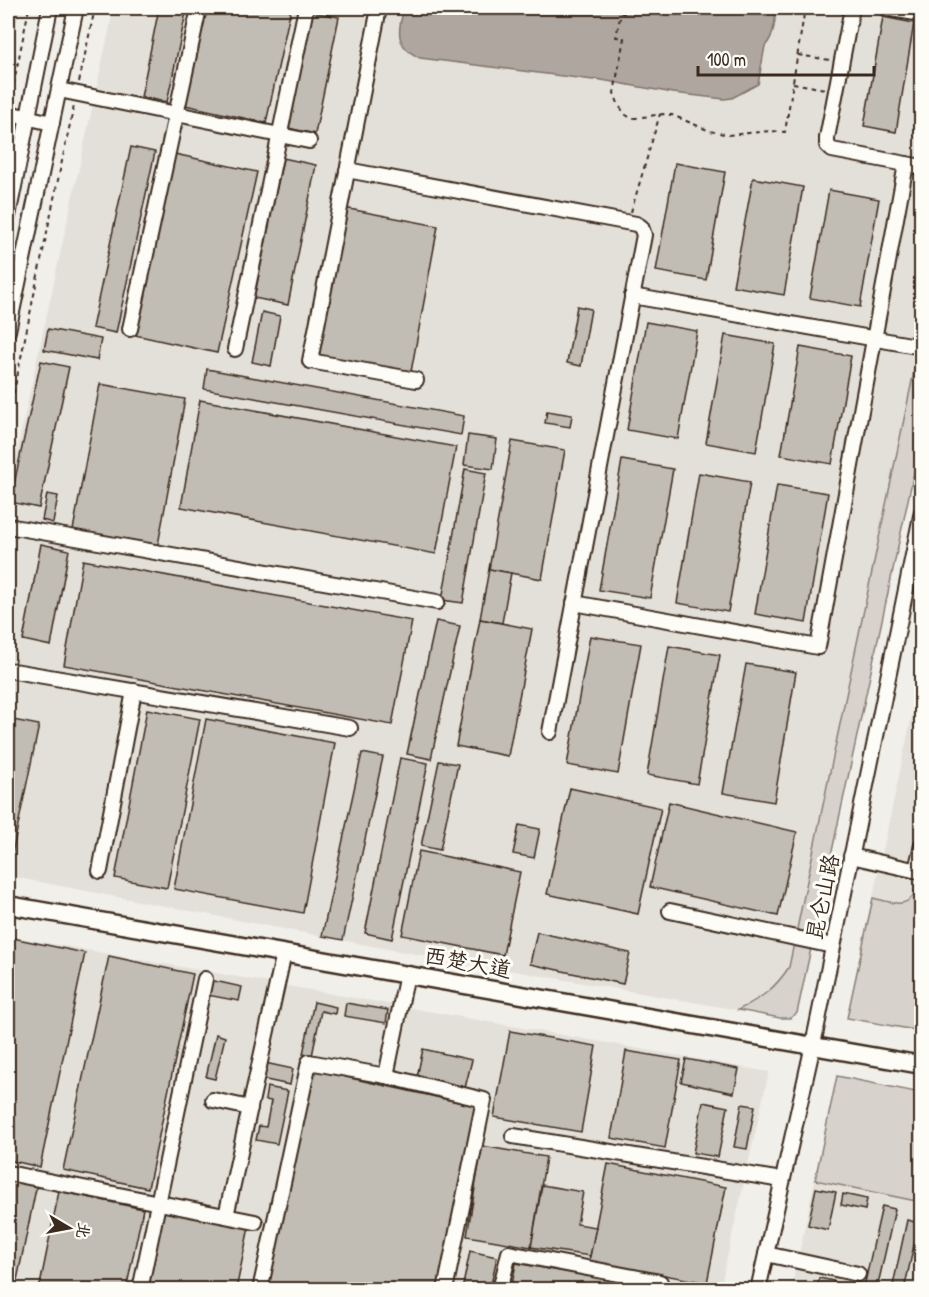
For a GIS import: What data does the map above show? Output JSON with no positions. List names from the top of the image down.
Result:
{
  "streets": {
    "main road": ["西楚大道"],
    "street": ["昆仑山路"]
  },
  "crossings": [
    ["昆仑山路", "西楚大道"]
  ],
  "scale_bar": "100 m",
  "north": "right"
}
